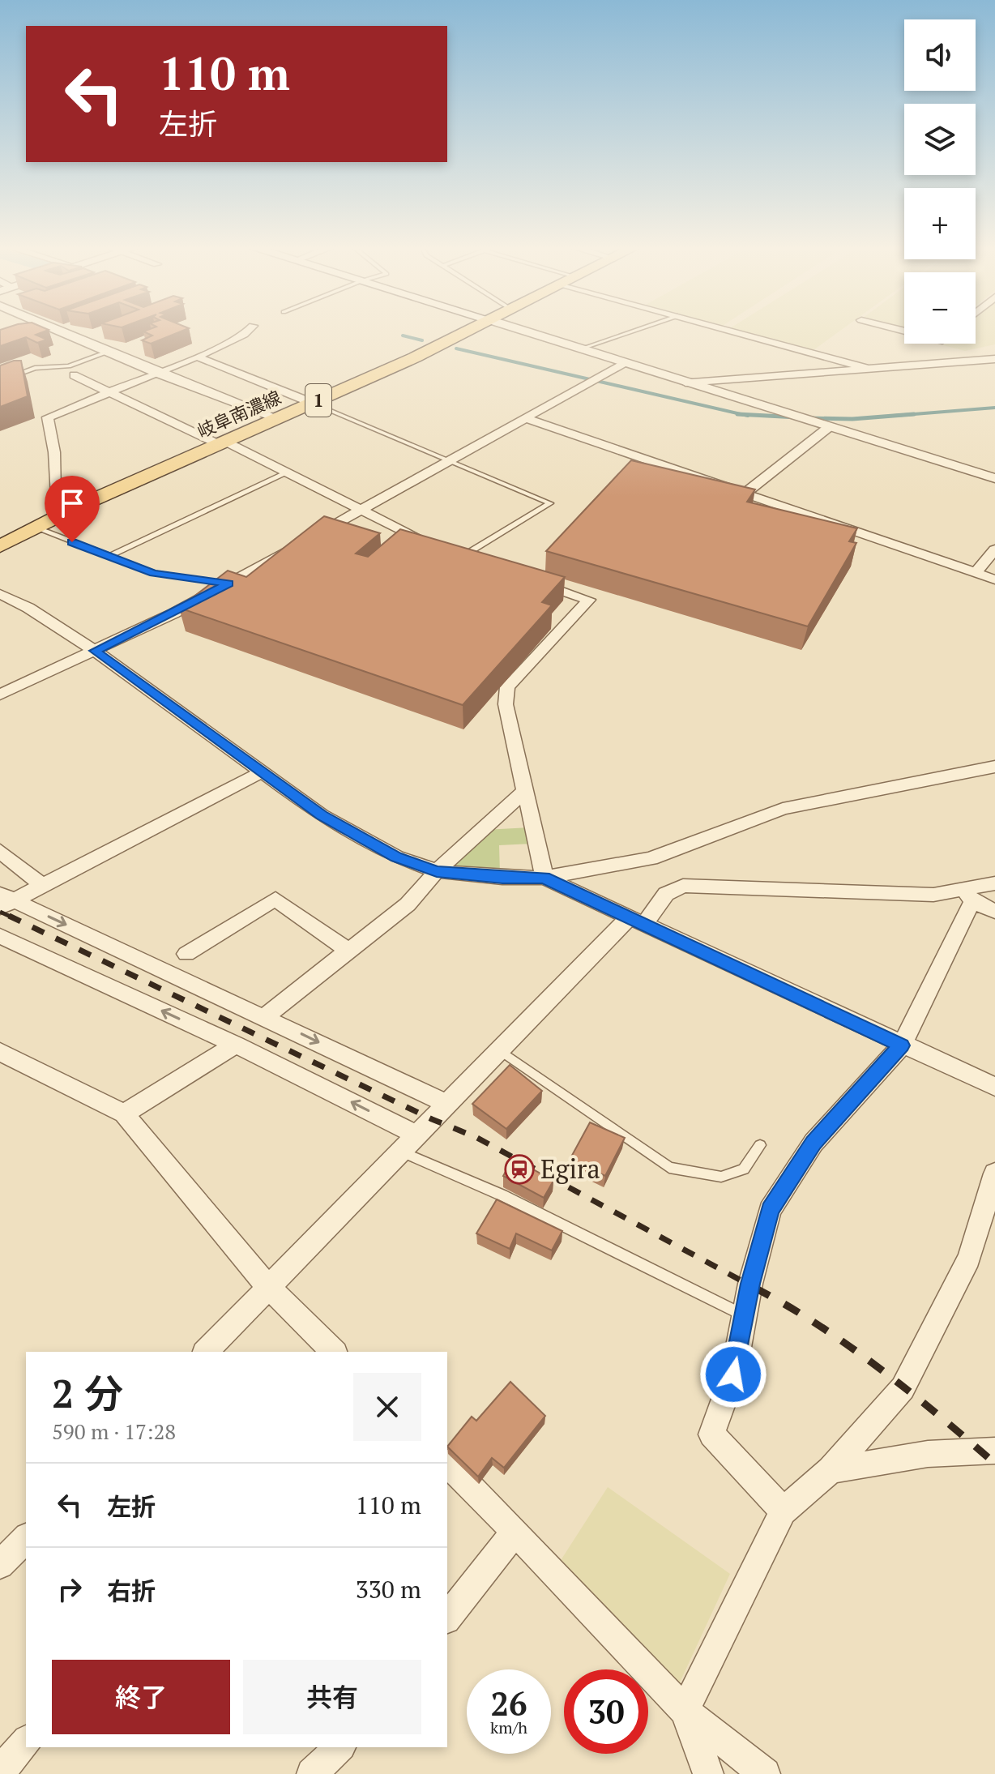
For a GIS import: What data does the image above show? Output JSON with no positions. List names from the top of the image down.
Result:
{
  "streets": {
    "main road": ["1", "岐阜南濃線"]
  },
  "places": {
    "station": ["Egira"]
  },
  "page": {
    "map_buttons": ["+", "−"],
    "turn": ["110 m", "左折"],
    "heading": ["2 分", "590 m · 17:28"],
    "list": [
      {
        "name": "左折",
        "value": "110 m"
      },
      {
        "name": "右折",
        "value": "330 m"
      }
    ],
    "buttons": ["終了", "共有"],
    "speed": "26 km/h",
    "limit": "30"
  }
}
